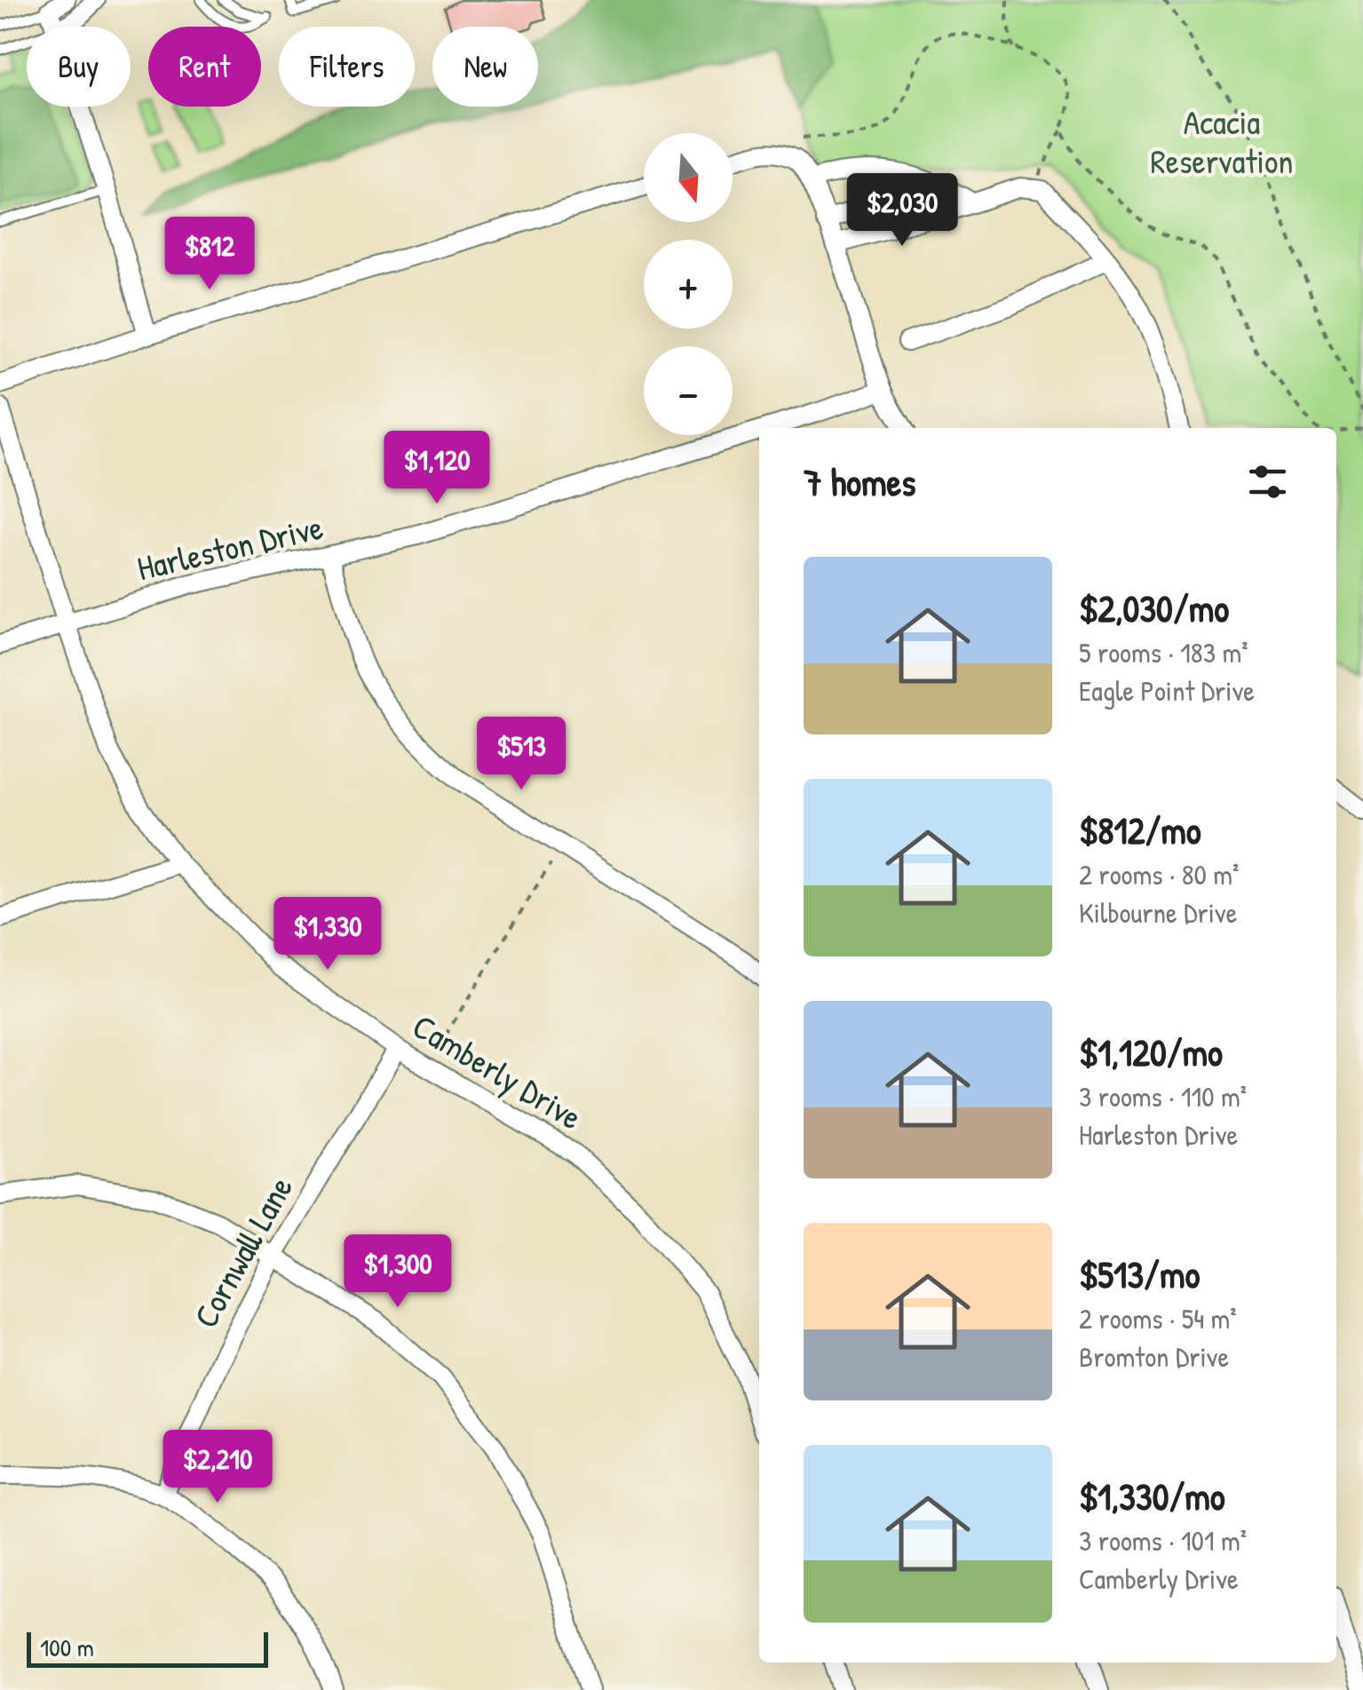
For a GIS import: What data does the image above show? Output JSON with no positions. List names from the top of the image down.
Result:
{
  "streets": {
    "street": ["Harleston Drive", "Camberly Drive", "Cornwall Lane"]
  },
  "crossings": [
    ["Harleston Drive", "Camberly Drive"],
    ["Camberly Drive", "Cornwall Lane"]
  ],
  "parks": ["Acacia Reservation"],
  "scale_bar": "100 m",
  "north": "bottom",
  "page": {
    "chip": [
      "Buy",
      "Rent",
      "Filters",
      "New"
    ],
    "map_buttons": ["+", "−"],
    "price": [
      "$2,030",
      "$812",
      "$1,120",
      "$513",
      "$1,330",
      "$1,300",
      "$2,210"
    ],
    "heading": "7 homes",
    "list": [
      {
        "name": "$2,030/mo",
        "note": "5 rooms · 183 m² · Eagle Point Drive"
      },
      {
        "name": "$812/mo",
        "note": "2 rooms · 80 m² · Kilbourne Drive"
      },
      {
        "name": "$1,120/mo",
        "note": "3 rooms · 110 m² · Harleston Drive"
      },
      {
        "name": "$513/mo",
        "note": "2 rooms · 54 m² · Bromton Drive"
      },
      {
        "name": "$1,330/mo",
        "note": "3 rooms · 101 m² · Camberly Drive"
      }
    ],
    "scale": "100 m"
  }
}
